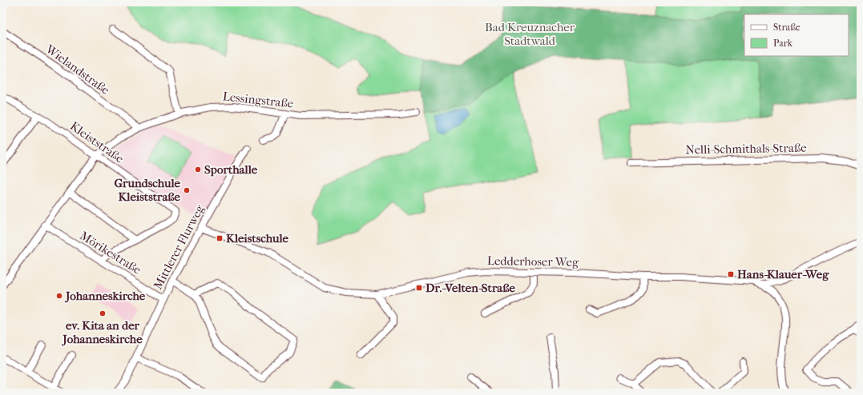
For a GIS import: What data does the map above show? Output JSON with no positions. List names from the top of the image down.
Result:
{
  "streets": {
    "street": [
      "Wielandstraße",
      "Lessingstraße",
      "Kleiststraße",
      "Nelli-Schmithals-Straße",
      "Mittlerer Flurweg",
      "Mörikestraße",
      "Ledderhoser Weg"
    ]
  },
  "crossings": [
    ["Wielandstraße", "Lessingstraße"],
    ["Lessingstraße", "Kleiststraße"],
    ["Lessingstraße", "Mörikestraße"],
    ["Mittlerer Flurweg", "Mörikestraße"],
    ["Mittlerer Flurweg", "Ledderhoser Weg"]
  ],
  "parks": ["Bad Kreuznacher Stadtwald"],
  "places": {
    "other": [
      "Sporthalle",
      "Grundschule Kleiststraße",
      "Johanneskirche",
      "ev. Kita an der Johanneskirche"
    ],
    "transit": ["Kleistschule", "Hans-Klauer-Weg", "Dr.-Velten-Straße"]
  },
  "legend": ["Straße", "Park"]
}
